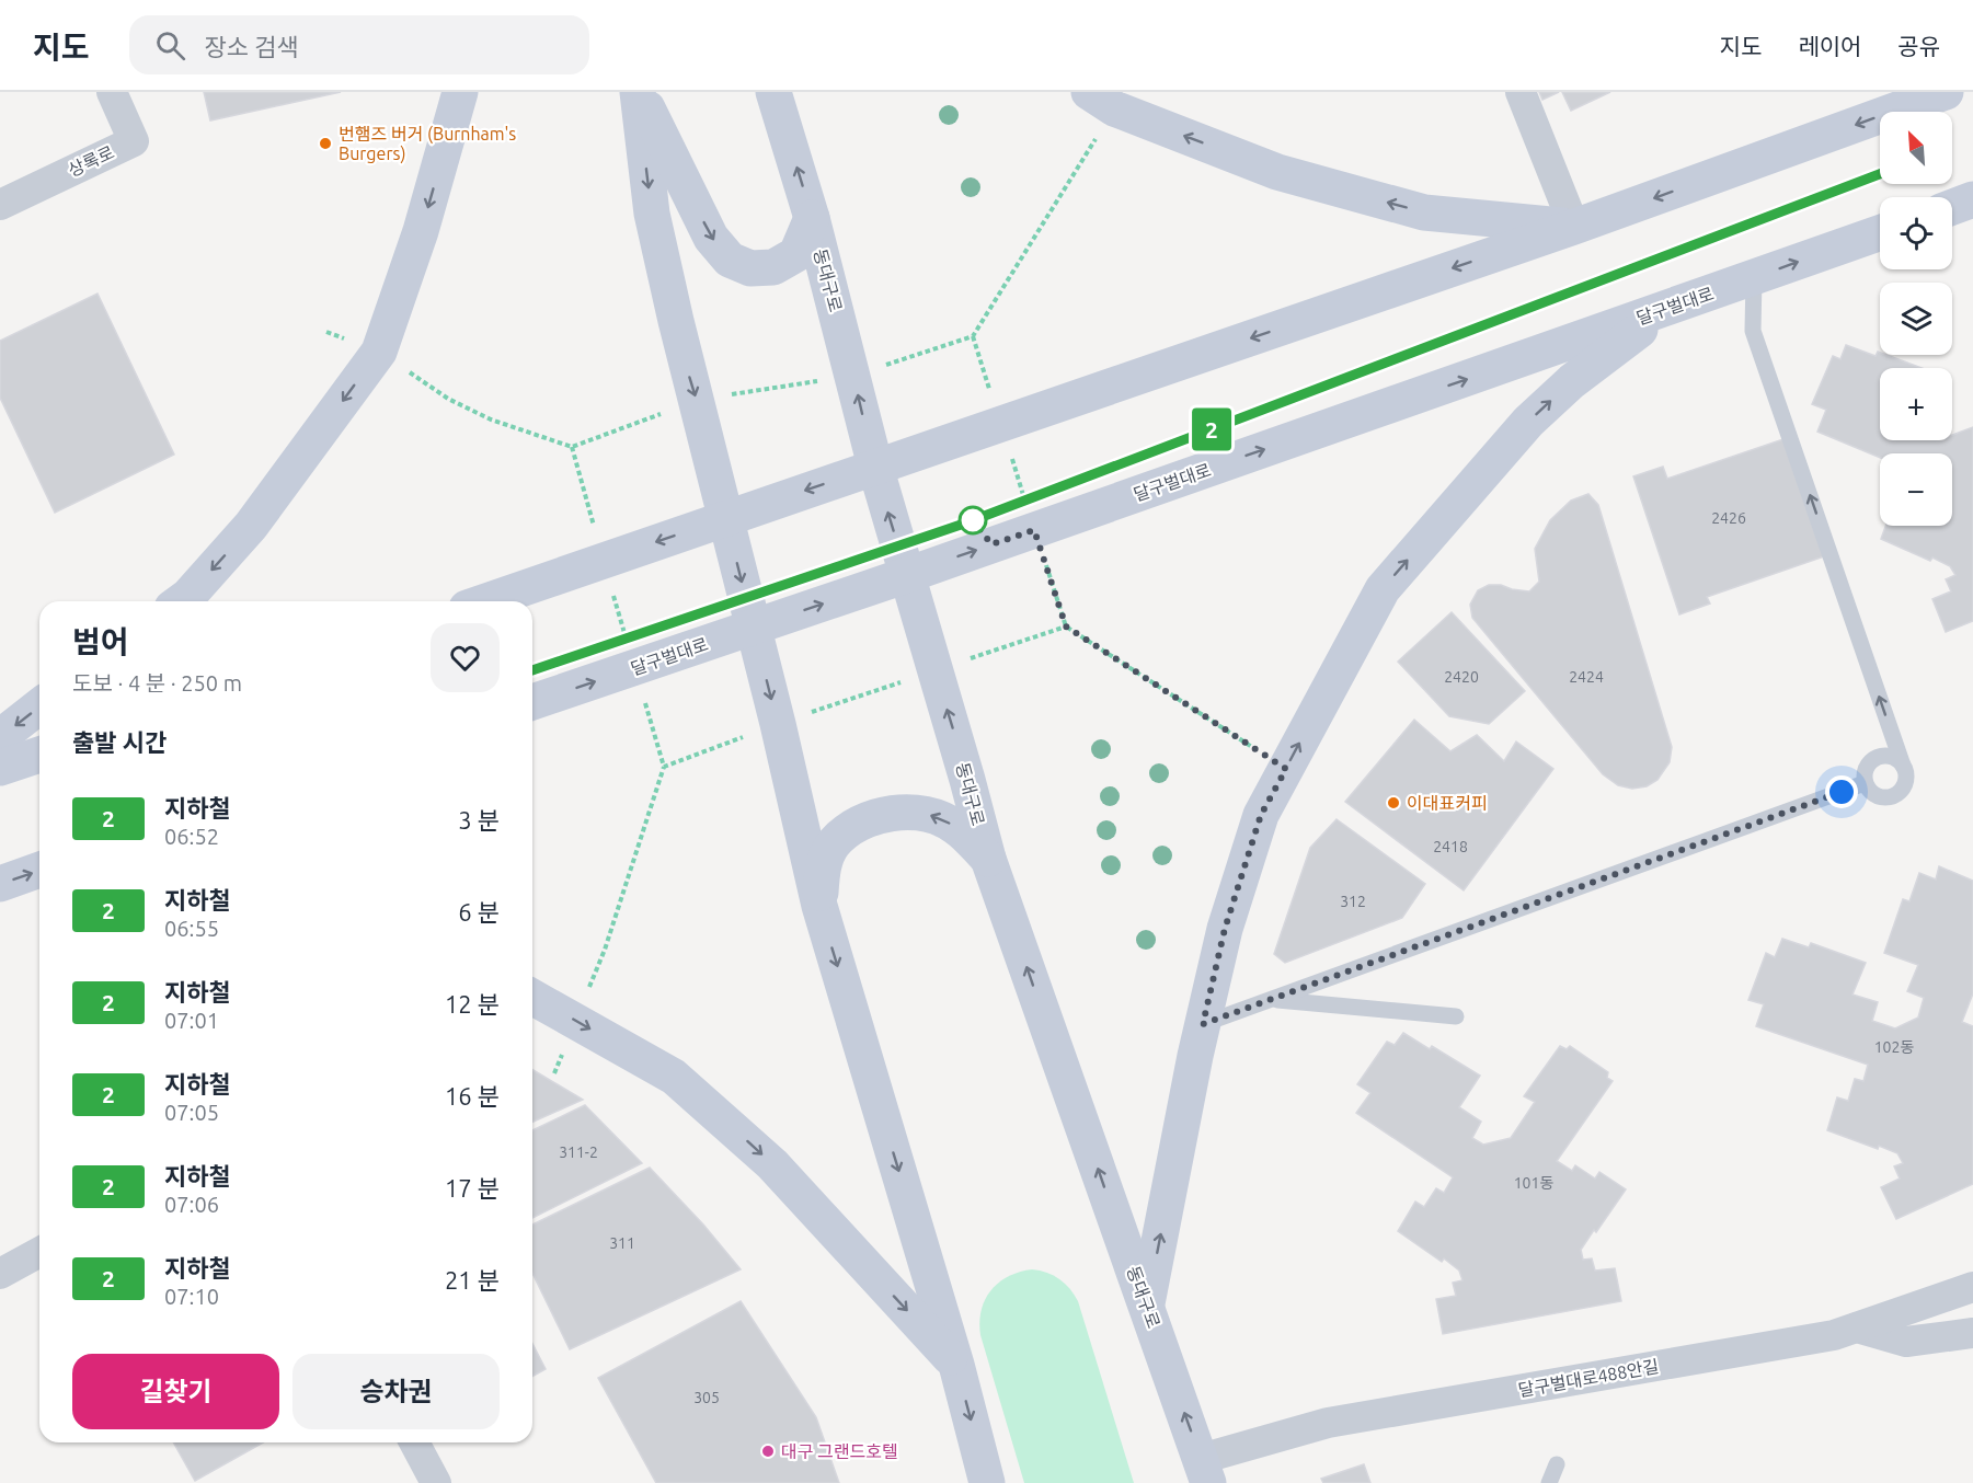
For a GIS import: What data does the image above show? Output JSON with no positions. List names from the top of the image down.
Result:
{
  "streets": {
    "main road": ["동대구로", "달구벌대로"],
    "street": ["상록로", "달구벌대로488안길"]
  },
  "crossings": [
    ["동대구로", "달구벌대로"],
    ["동대구로", "달구벌대로488안길"]
  ],
  "places": ["번햄즈 버거 (Burnham's Burgers)", "이대표커피", "대구 그랜드호텔"],
  "lines": ["metro line 2"],
  "house_numbers": [
    "2426",
    "2420",
    "2424",
    "2418",
    "312",
    "102동",
    "311-2",
    "101동",
    "311",
    "305"
  ],
  "north": "top left",
  "page": {
    "header": "지도",
    "search": "장소 검색",
    "nav": ["지도", "레이어", "공유"],
    "on_map": "2",
    "map_buttons": ["+", "−"],
    "heading": [
      ["범어", "도보 · 4 분 · 250 m"],
      "출발 시간"
    ],
    "list": [
      {
        "mark": "2",
        "name": "지하철",
        "note": "06:52",
        "value": "3 분"
      },
      {
        "mark": "2",
        "name": "지하철",
        "note": "06:55",
        "value": "6 분"
      },
      {
        "mark": "2",
        "name": "지하철",
        "note": "07:01",
        "value": "12 분"
      },
      {
        "mark": "2",
        "name": "지하철",
        "note": "07:05",
        "value": "16 분"
      },
      {
        "mark": "2",
        "name": "지하철",
        "note": "07:06",
        "value": "17 분"
      },
      {
        "mark": "2",
        "name": "지하철",
        "note": "07:10",
        "value": "21 분"
      }
    ],
    "buttons": ["길찾기", "승차권"]
  }
}
